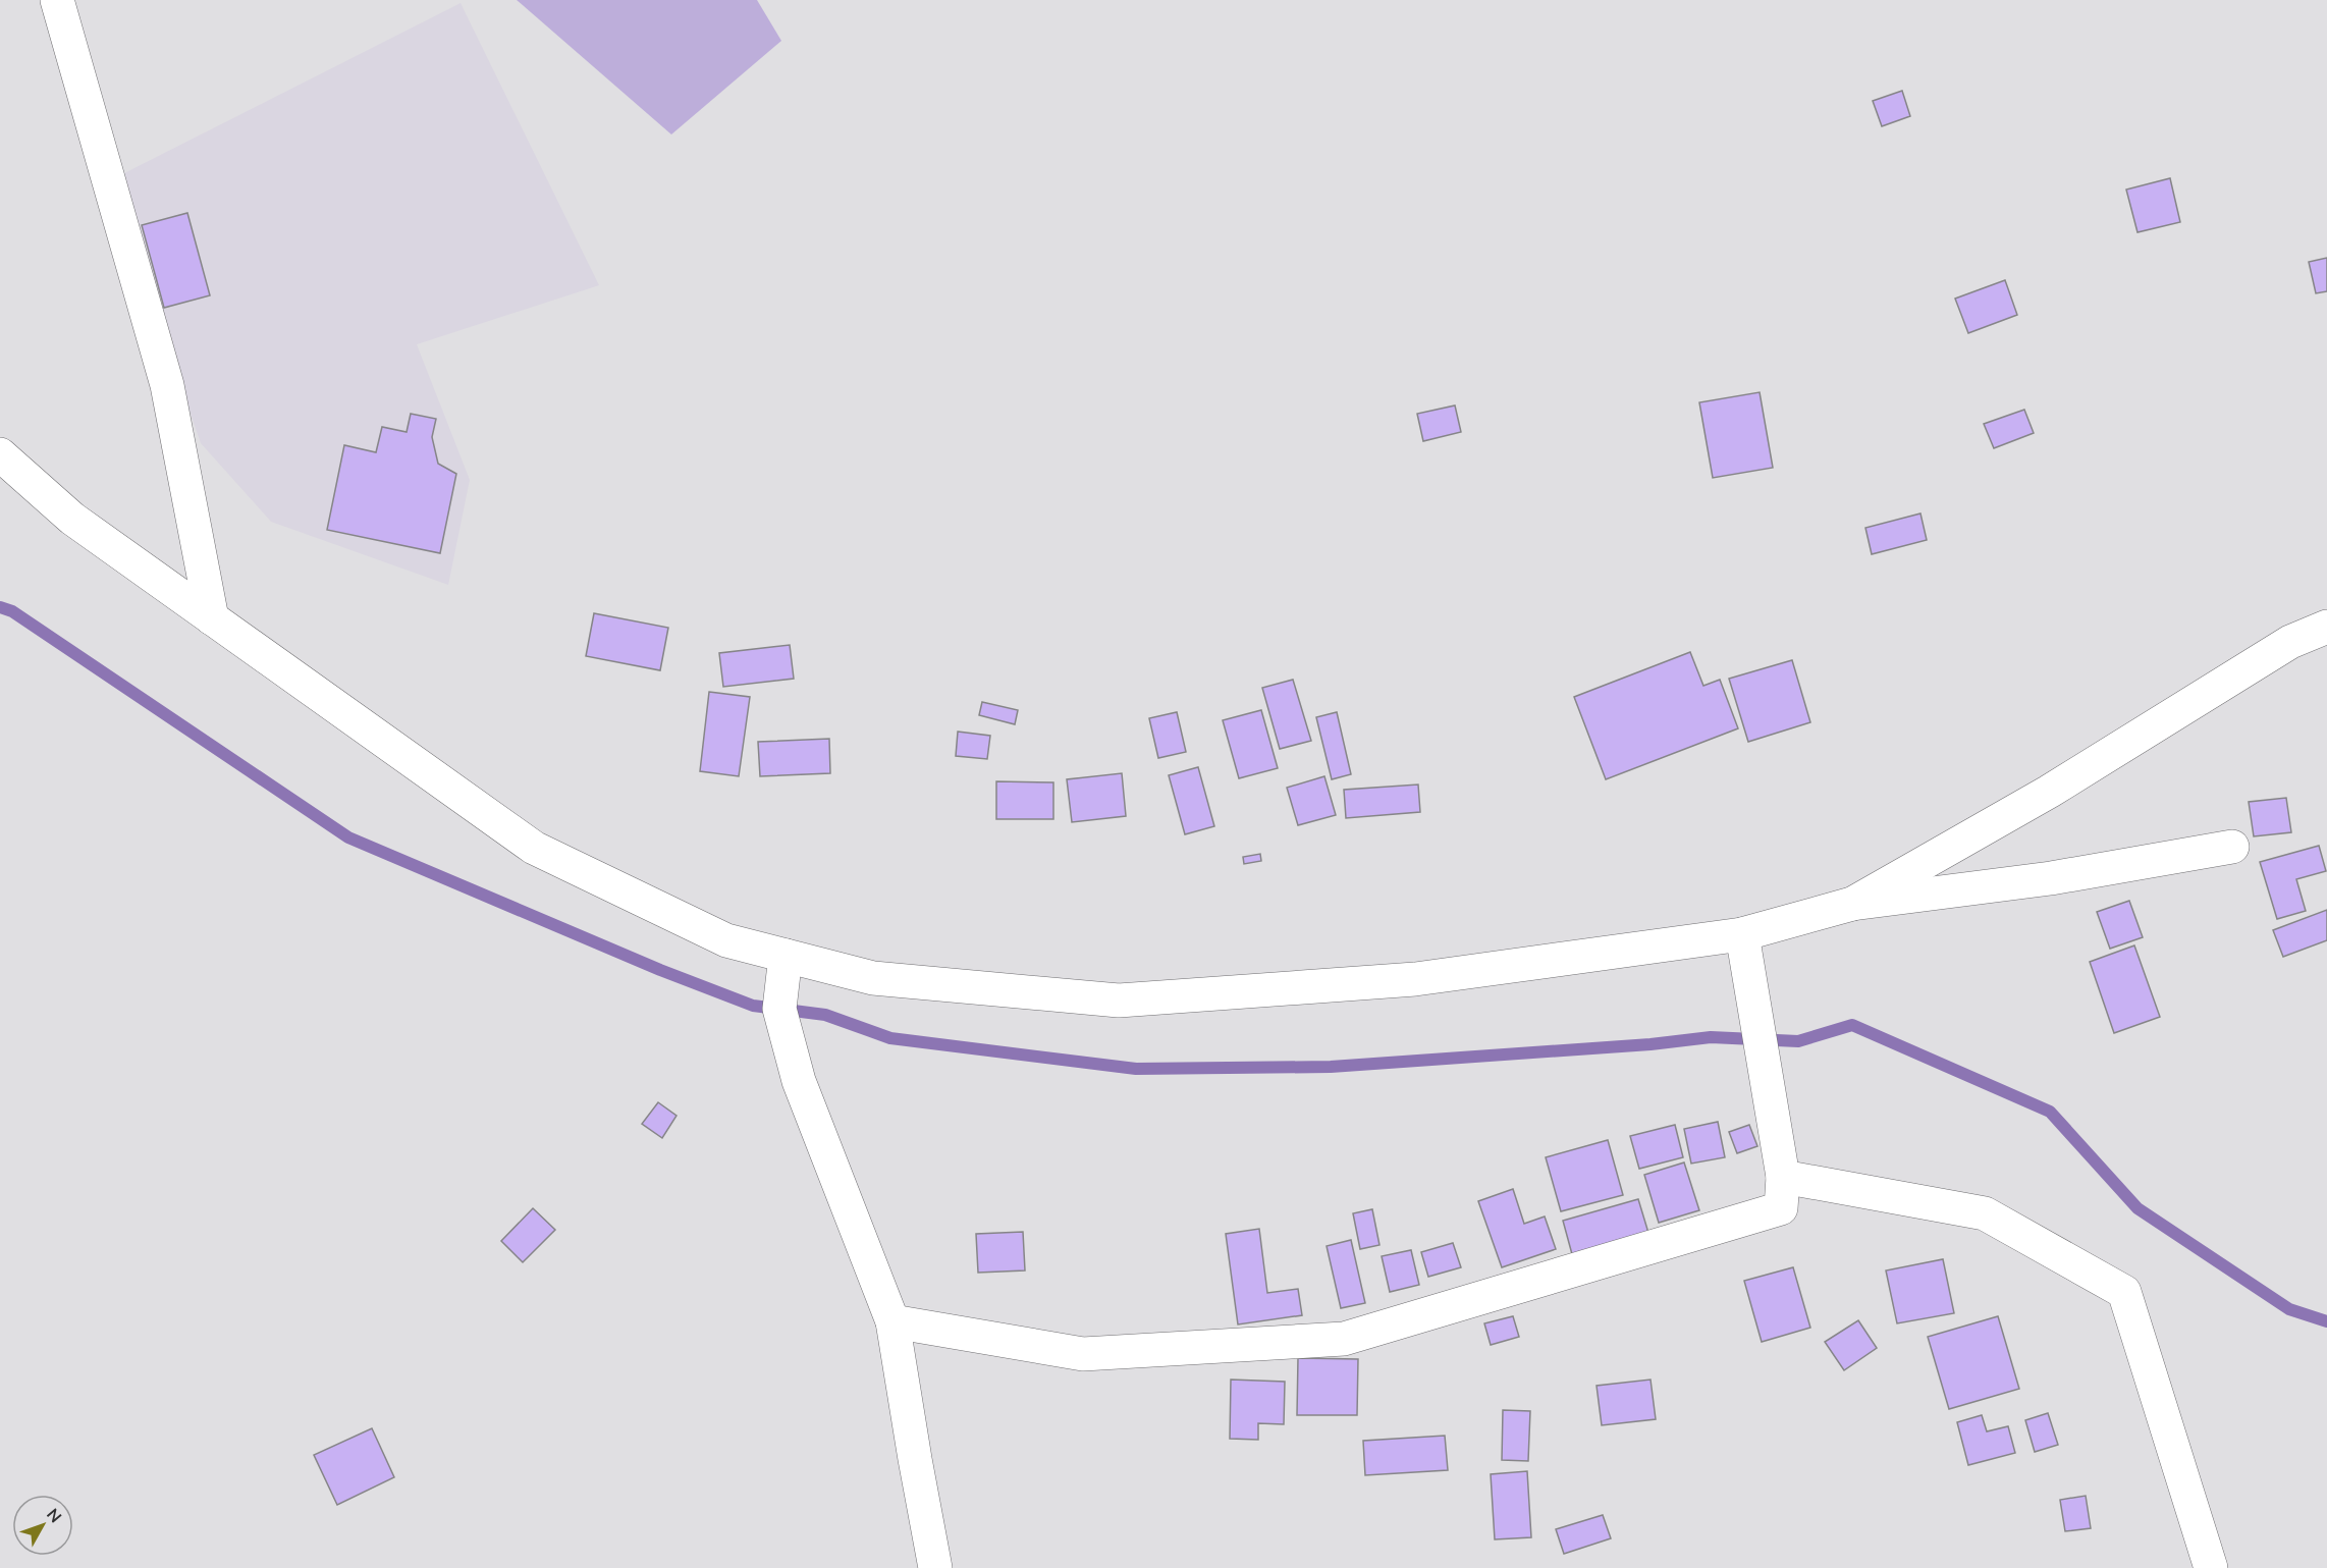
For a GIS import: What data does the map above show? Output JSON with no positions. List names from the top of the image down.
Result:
{
  "north": "top right"
}
